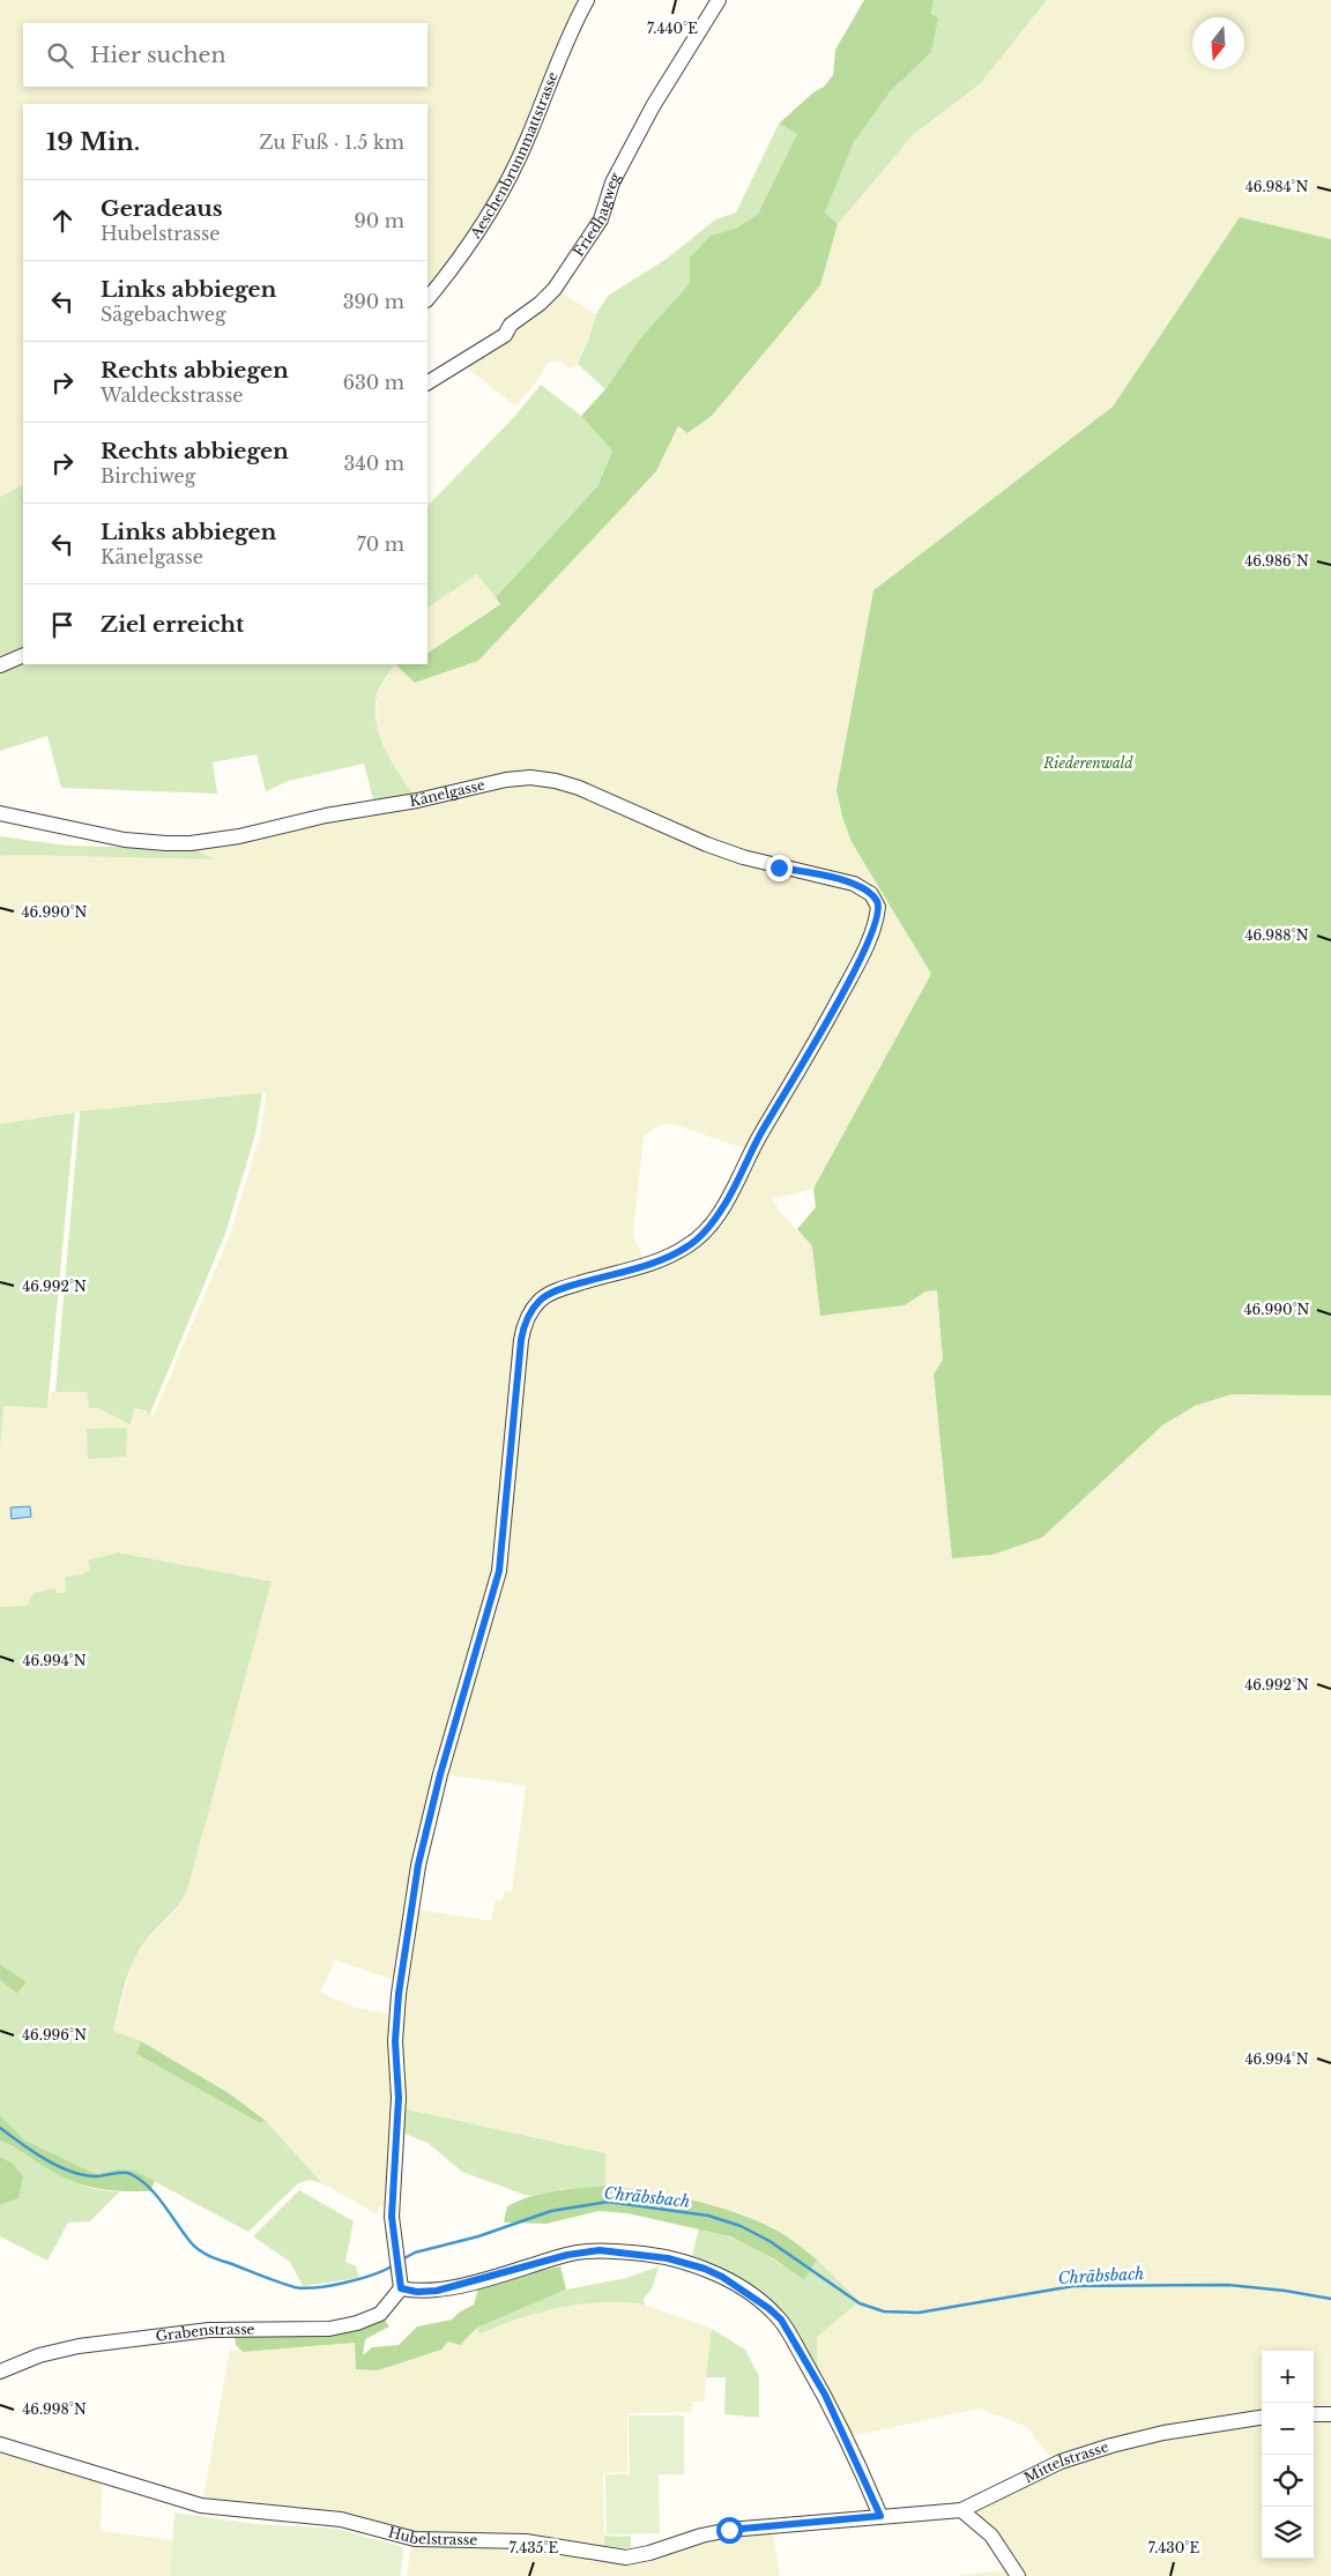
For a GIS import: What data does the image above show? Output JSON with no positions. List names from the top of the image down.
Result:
{
  "streets": {
    "street": [
      "Aeschenbrunnmattstrasse",
      "Friedhagweg",
      "Känelgasse",
      "Grabenstrasse",
      "Mittelstrasse",
      "Hubelstrasse"
    ]
  },
  "crossings": [
    ["Känelgasse", "Grabenstrasse"],
    ["Mittelstrasse", "Hubelstrasse"]
  ],
  "water": ["Chräbsbach"],
  "parks": ["Riederenwald"],
  "north": "bottom",
  "page": {
    "search": "Hier suchen",
    "heading": ["19 Min.", "Zu Fuß · 1.5 km"],
    "list": [
      ["Geradeaus", "Hubelstrasse", "90 m"],
      ["Links abbiegen", "Sägebachweg", "390 m"],
      ["Rechts abbiegen", "Waldeckstrasse", "630 m"],
      ["Rechts abbiegen", "Birchiweg", "340 m"],
      ["Links abbiegen", "Känelgasse", "70 m"],
      "Ziel erreicht"
    ],
    "map_buttons": ["+", "−"]
  },
  "coordinates": [
    "7.440°E",
    "46.984°N",
    "46.986°N",
    "46.990°N",
    "46.988°N",
    "46.992°N",
    "46.994°N",
    "46.996°N",
    "46.998°N",
    "7.435°E",
    "7.430°E"
  ]
}
